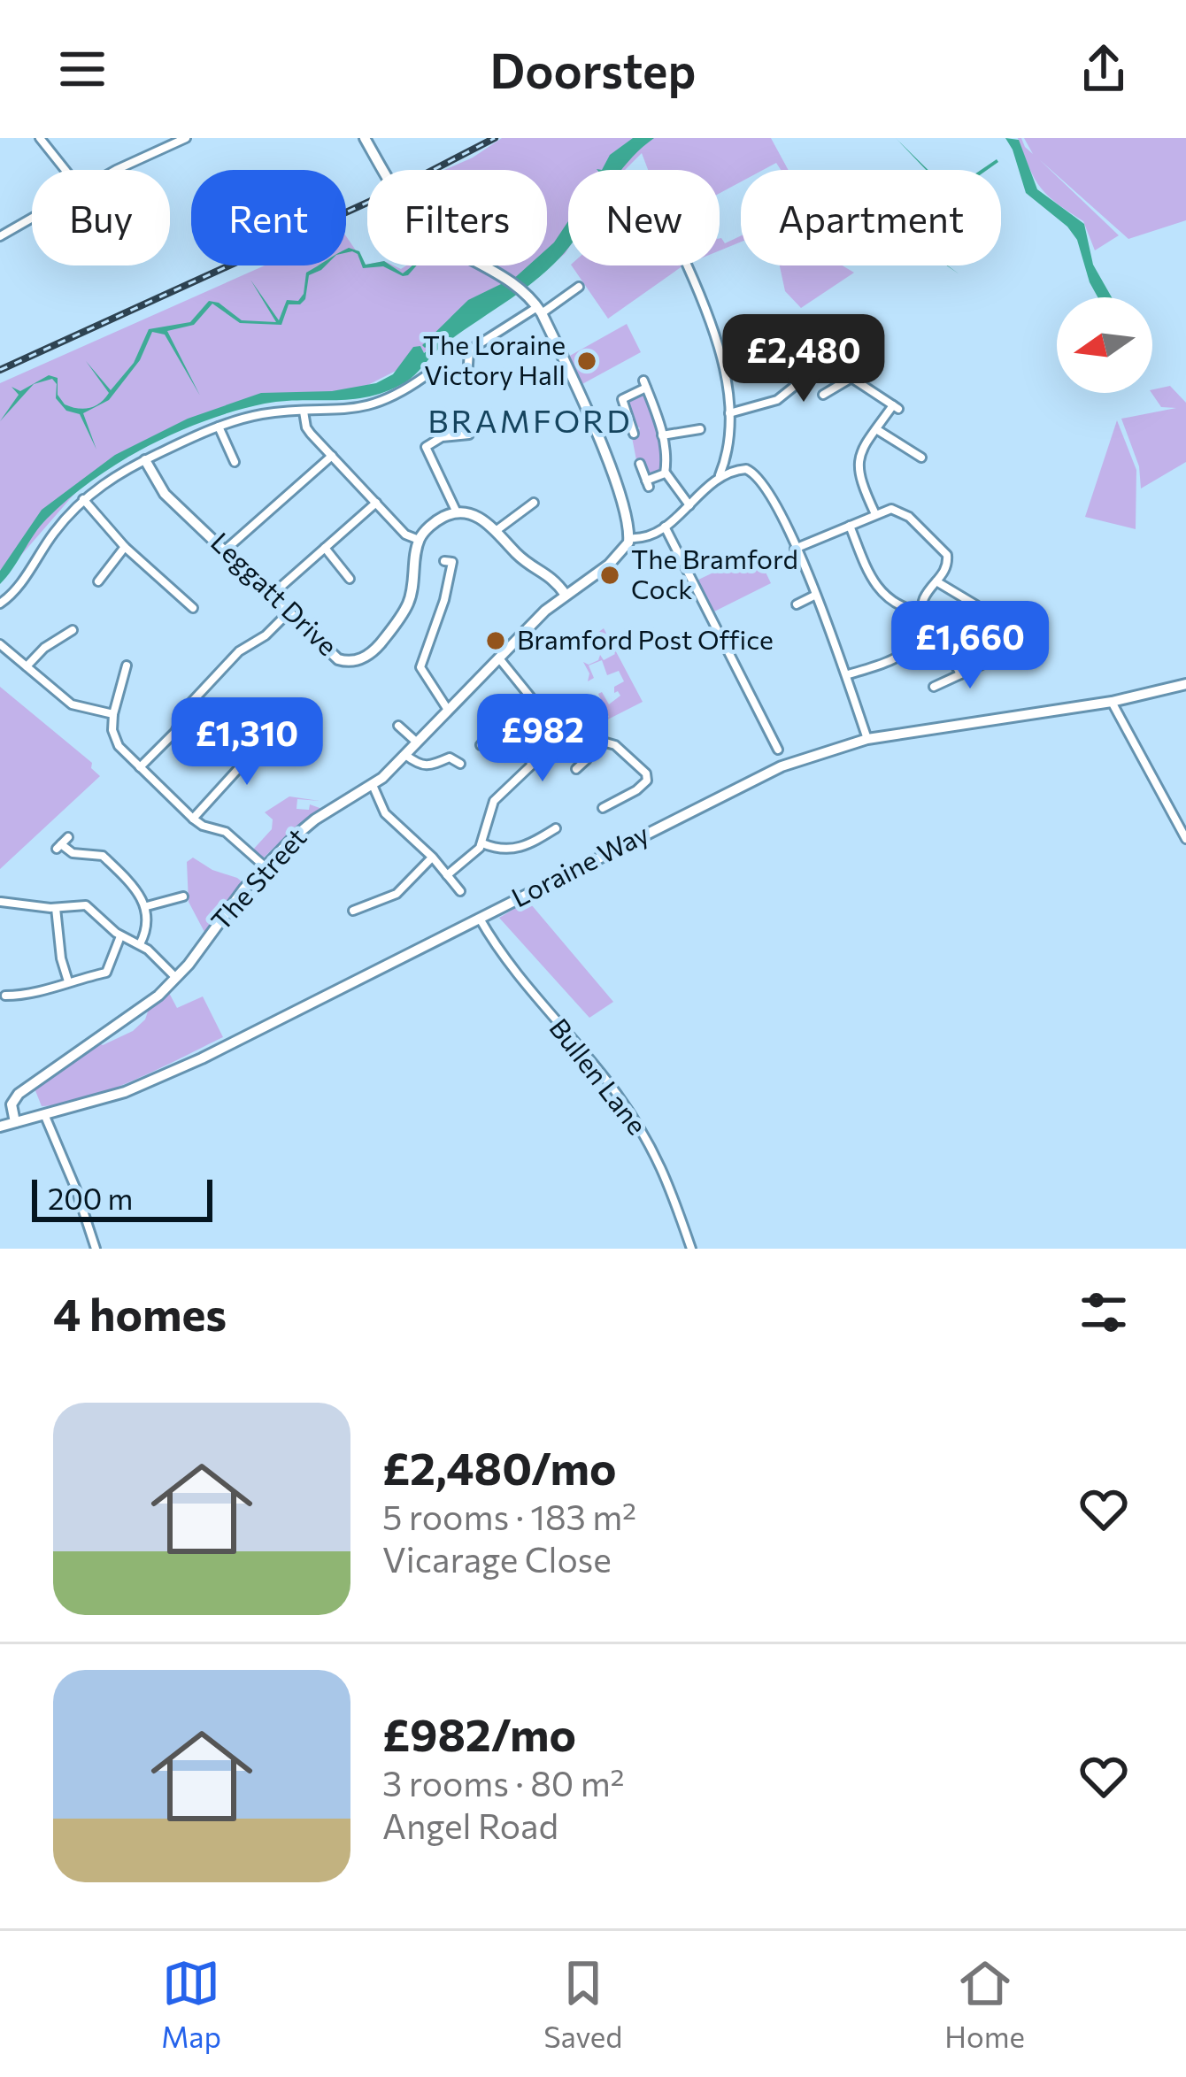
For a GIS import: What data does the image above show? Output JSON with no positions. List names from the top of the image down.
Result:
{
  "streets": {
    "main road": ["Leggatt Drive", "Loraine Way", "The Street"],
    "street": ["Bullen Lane"]
  },
  "crossings": [
    ["Loraine Way", "The Street"],
    ["Loraine Way", "Bullen Lane"]
  ],
  "districts": ["BRAMFORD"],
  "places": ["The Loraine Victory Hall", "The Bramford Cock", "Bramford Post Office"],
  "scale_bar": "200 m",
  "north": "left",
  "page": {
    "header": "Doorstep",
    "chip": [
      "Buy",
      "Rent",
      "Filters",
      "New",
      "Apartment"
    ],
    "price": [
      "£2,480",
      "£1,660",
      "£982",
      "£1,310"
    ],
    "scale": "200 m",
    "heading": "4 homes",
    "list": [
      {
        "name": "£2,480/mo",
        "note": "5 rooms · 183 m² · Vicarage Close"
      },
      {
        "name": "£982/mo",
        "note": "3 rooms · 80 m² · Angel Road"
      }
    ],
    "tabs": ["Map", "Saved", "Home"]
  }
}
